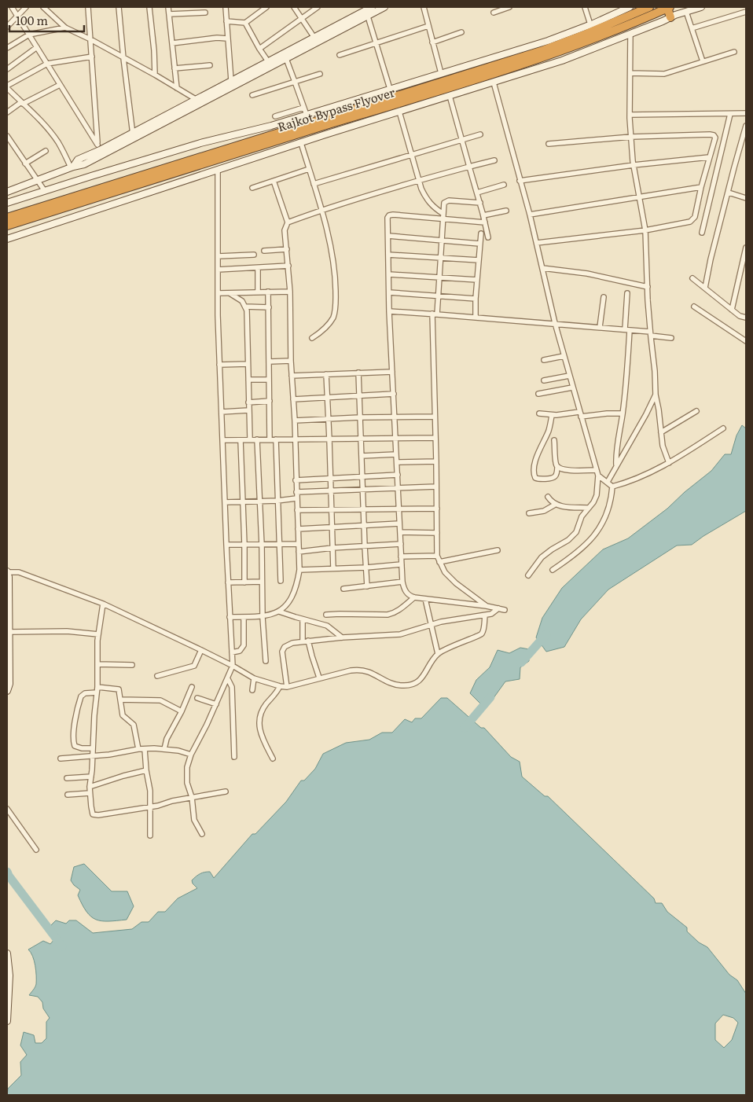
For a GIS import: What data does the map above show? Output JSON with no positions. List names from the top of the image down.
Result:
{
  "streets": {
    "highway": ["Rajkot Bypass Flyover"]
  },
  "scale_bar": "100 m"
}
